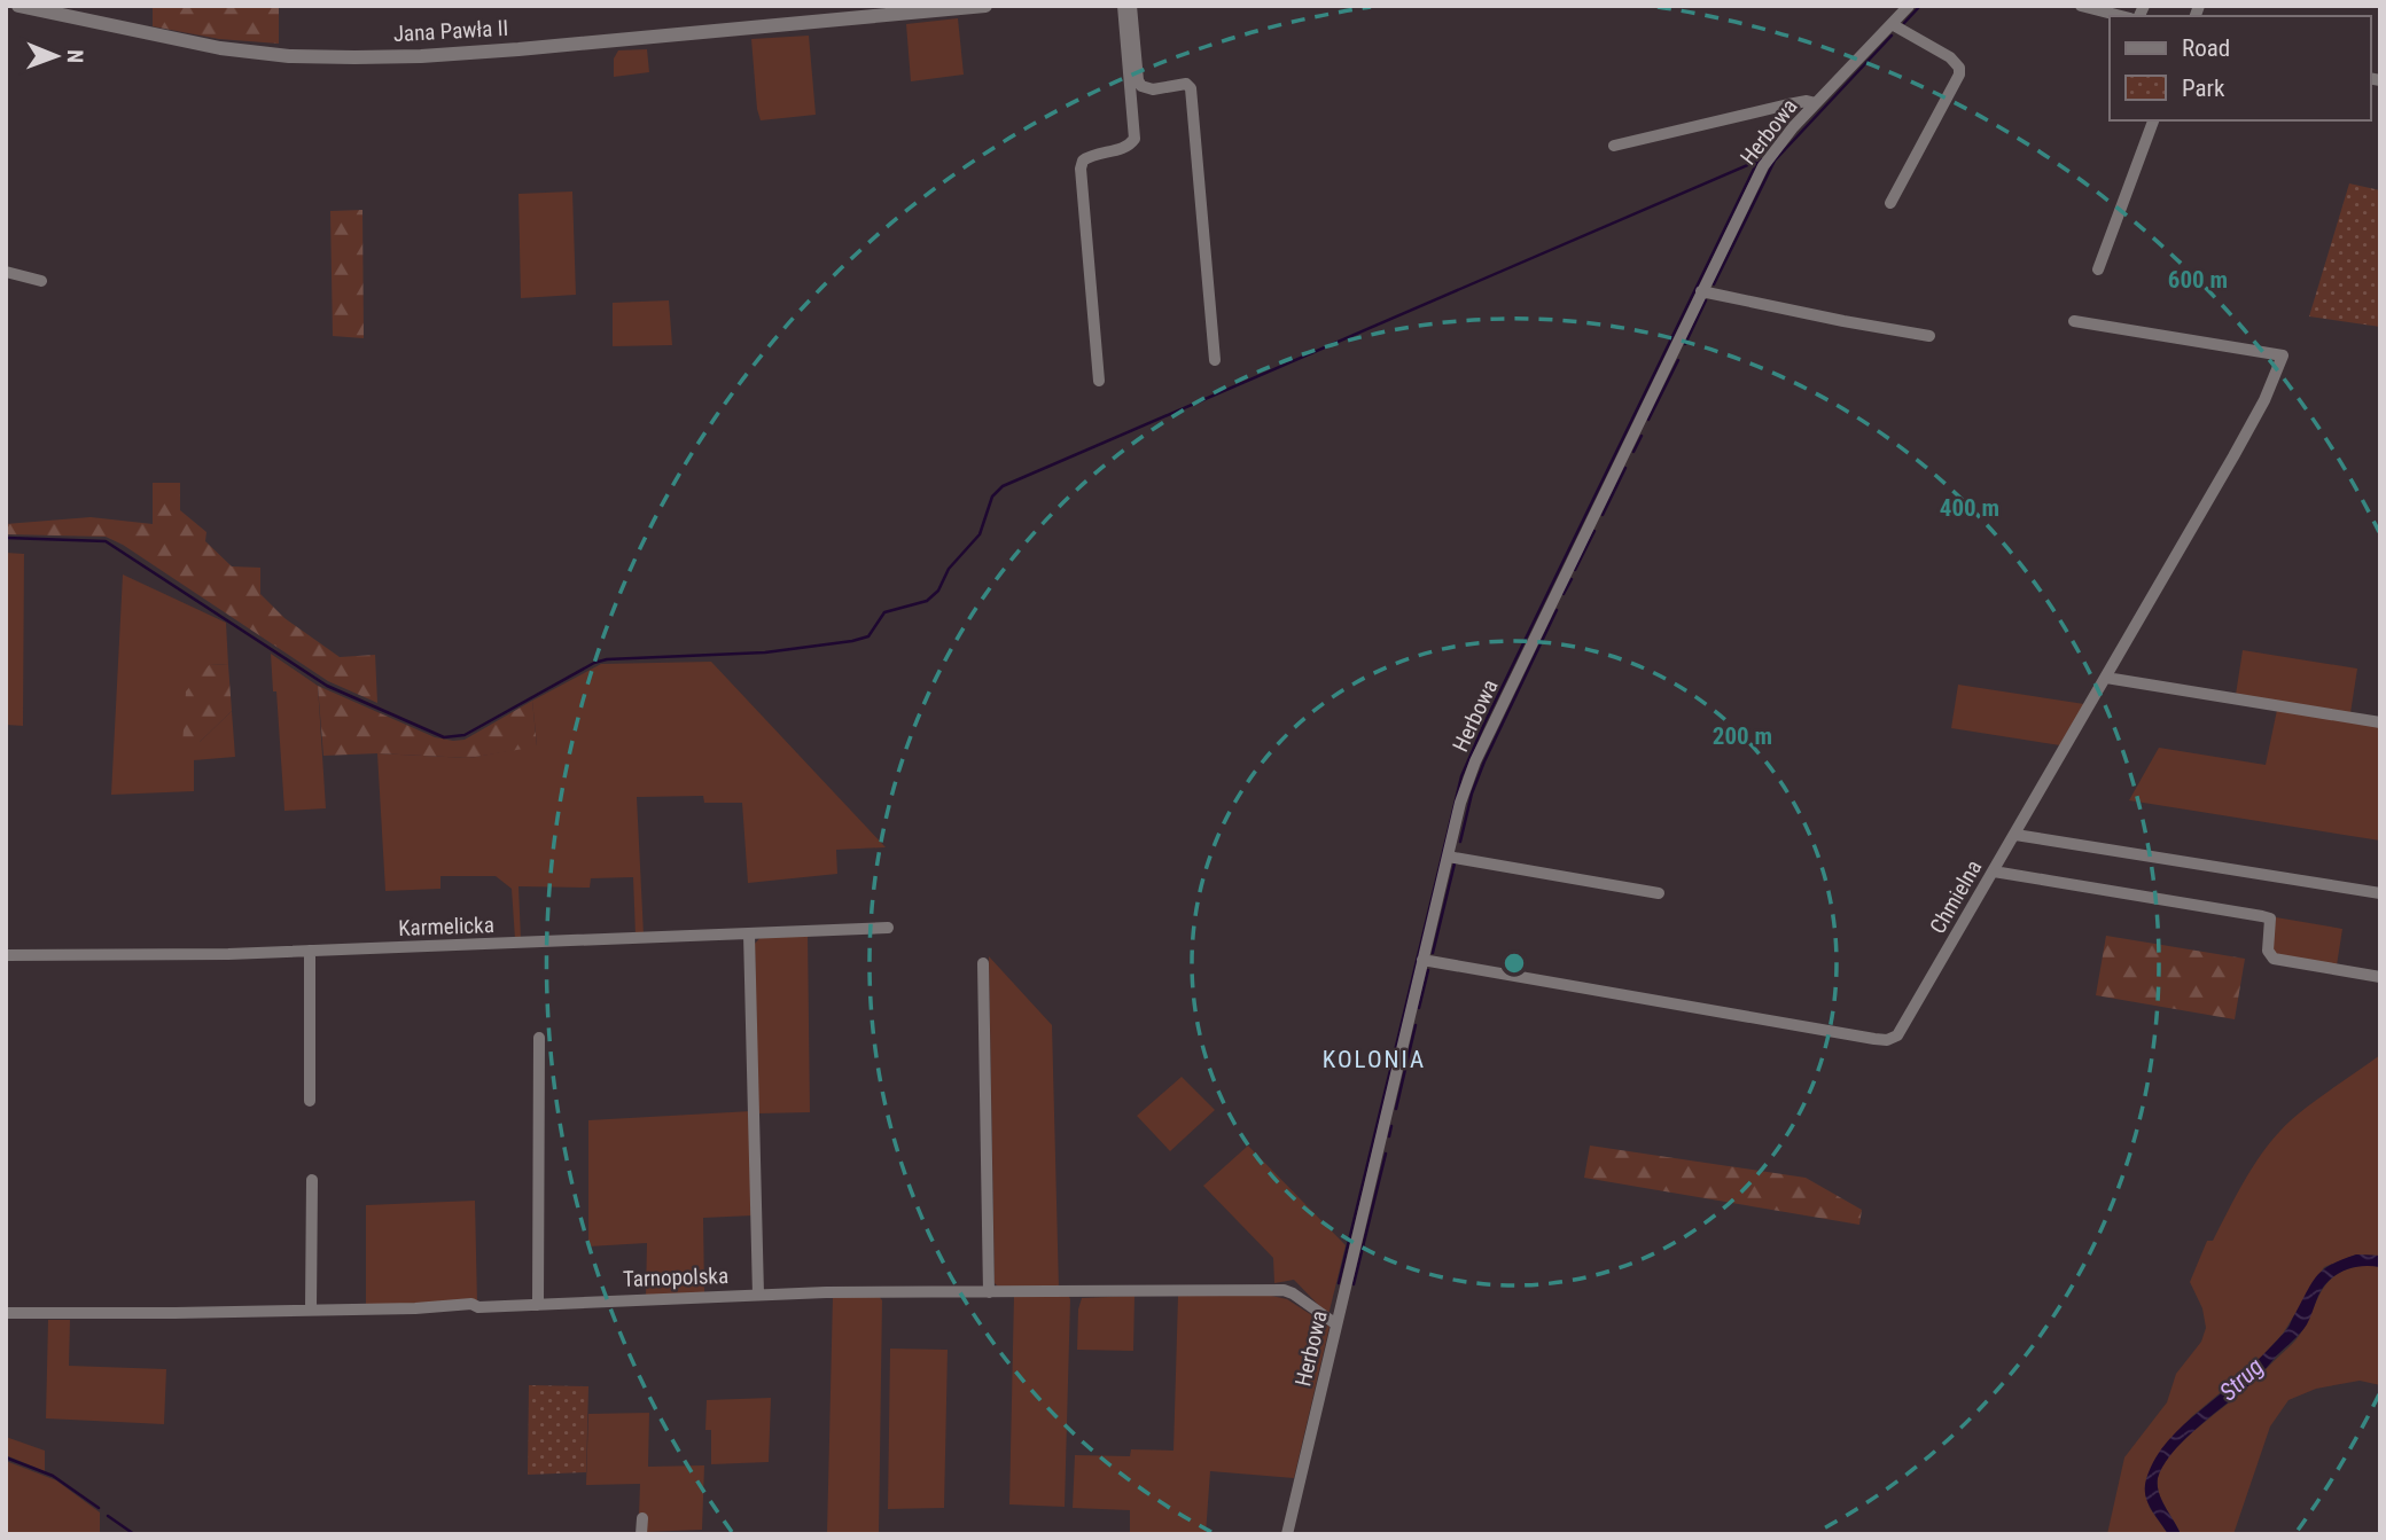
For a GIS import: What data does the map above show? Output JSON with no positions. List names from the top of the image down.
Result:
{
  "streets": {
    "street": [
      "Jana Pawła II",
      "Herbowa",
      "Chmielna",
      "Karmelicka",
      "Tarnopolska"
    ]
  },
  "crossings": [
    ["Herbowa", "Chmielna"],
    ["Herbowa", "Tarnopolska"]
  ],
  "districts": ["KOLONIA"],
  "water": ["Strug"],
  "legend": ["Road", "Park"],
  "north": "right",
  "rings": ["600 m", "400 m", "200 m"]
}
